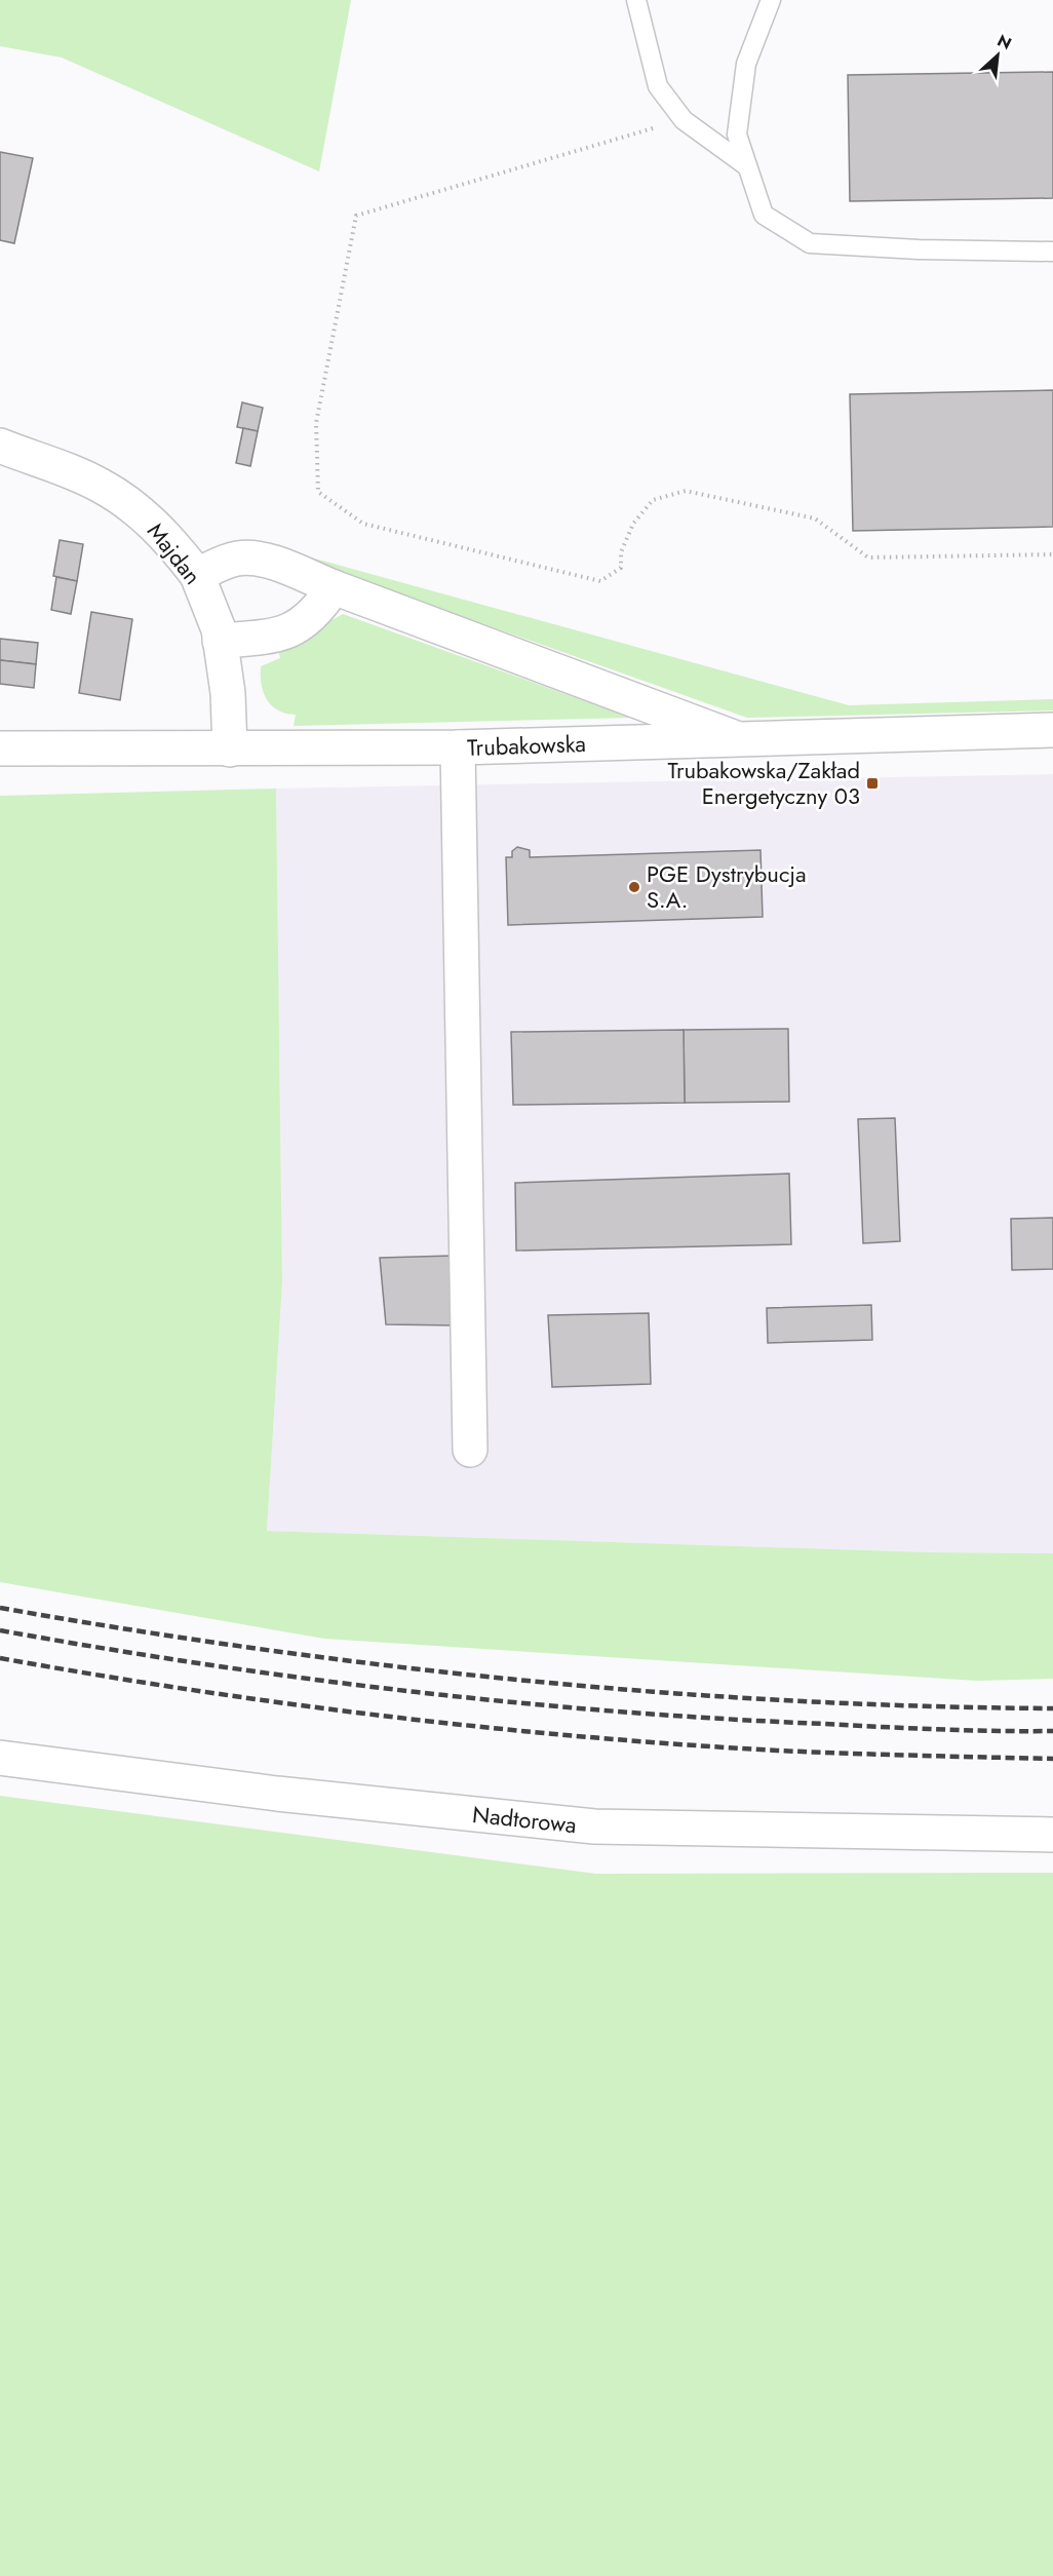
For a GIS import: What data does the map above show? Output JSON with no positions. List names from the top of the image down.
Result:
{
  "streets": {
    "street": ["Majdan", "Trubakowska", "Nadtorowa"]
  },
  "crossings": [
    ["Majdan", "Trubakowska"]
  ],
  "places": {
    "transit": ["Trubakowska/Zakład Energetyczny 03"],
    "other": ["PGE Dystrybucja S.A."]
  },
  "north": "top right"
}
